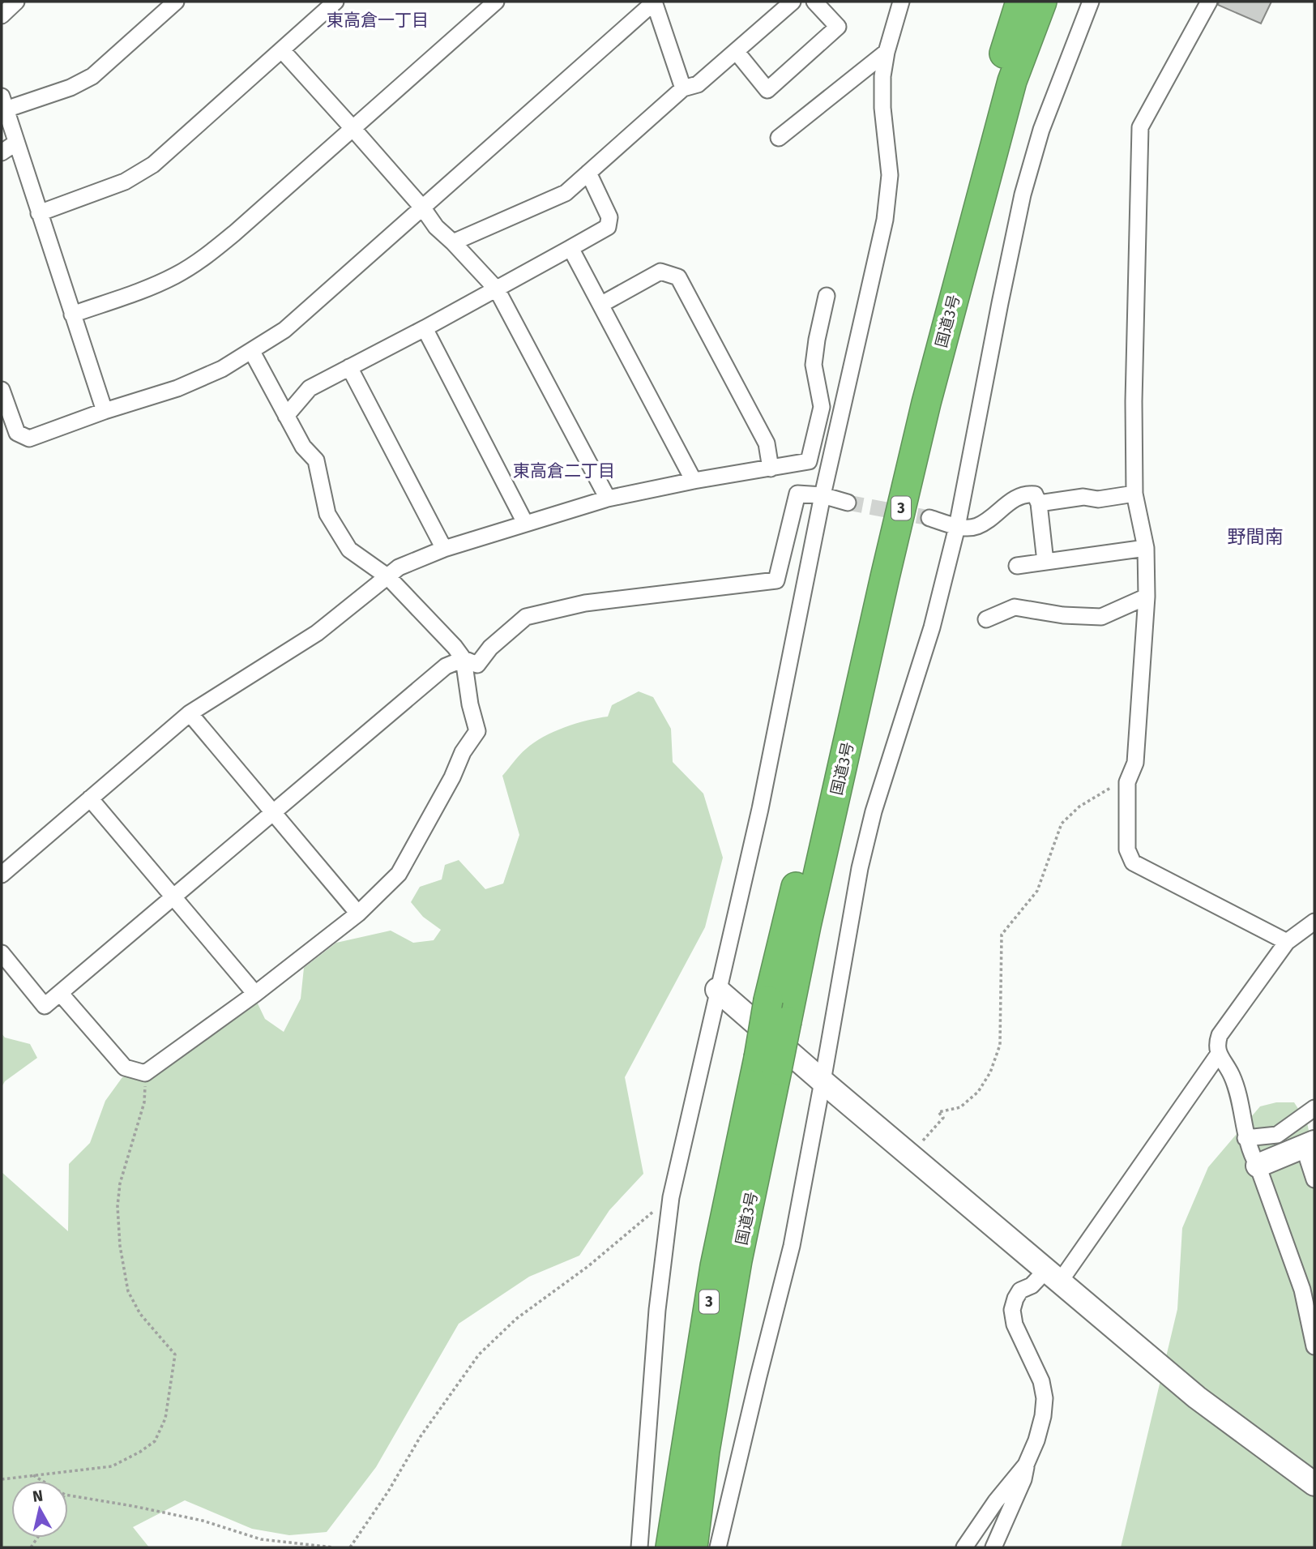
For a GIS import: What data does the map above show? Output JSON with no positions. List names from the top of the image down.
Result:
{
  "streets": {
    "highway": ["国道3号", "3"]
  },
  "districts": ["東高倉一丁目", "東高倉二丁目", "野間南"],
  "north": "top"
}
